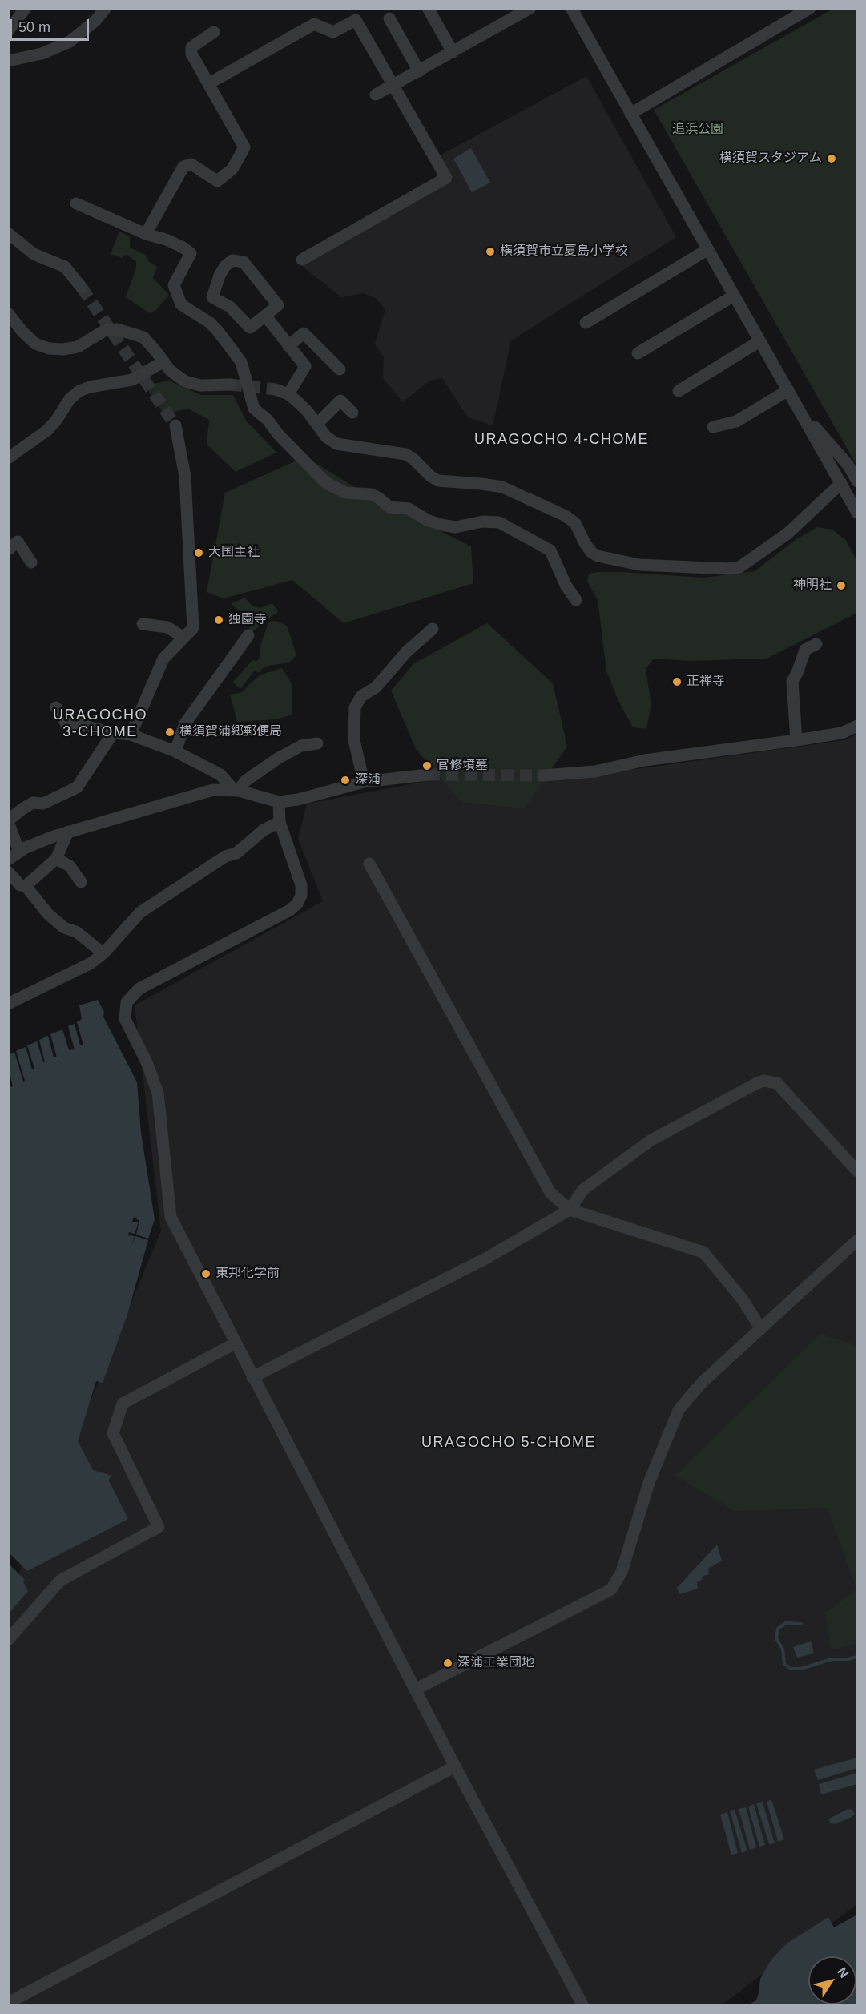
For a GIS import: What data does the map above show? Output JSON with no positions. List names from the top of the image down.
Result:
{
  "districts": ["URAGOCHO 4-CHOME", "URAGOCHO 3-CHOME", "URAGOCHO 5-CHOME"],
  "parks": ["追浜公園"],
  "places": [
    "横須賀スタジアム",
    "横須賀市立夏島小学校",
    "大国主社",
    "神明社",
    "独園寺",
    "正禅寺",
    "横須賀浦郷郵便局",
    "官修墳墓",
    "深浦",
    "東邦化学前",
    "深浦工業団地"
  ],
  "scale_bar": "50 m",
  "north": "top right"
}
